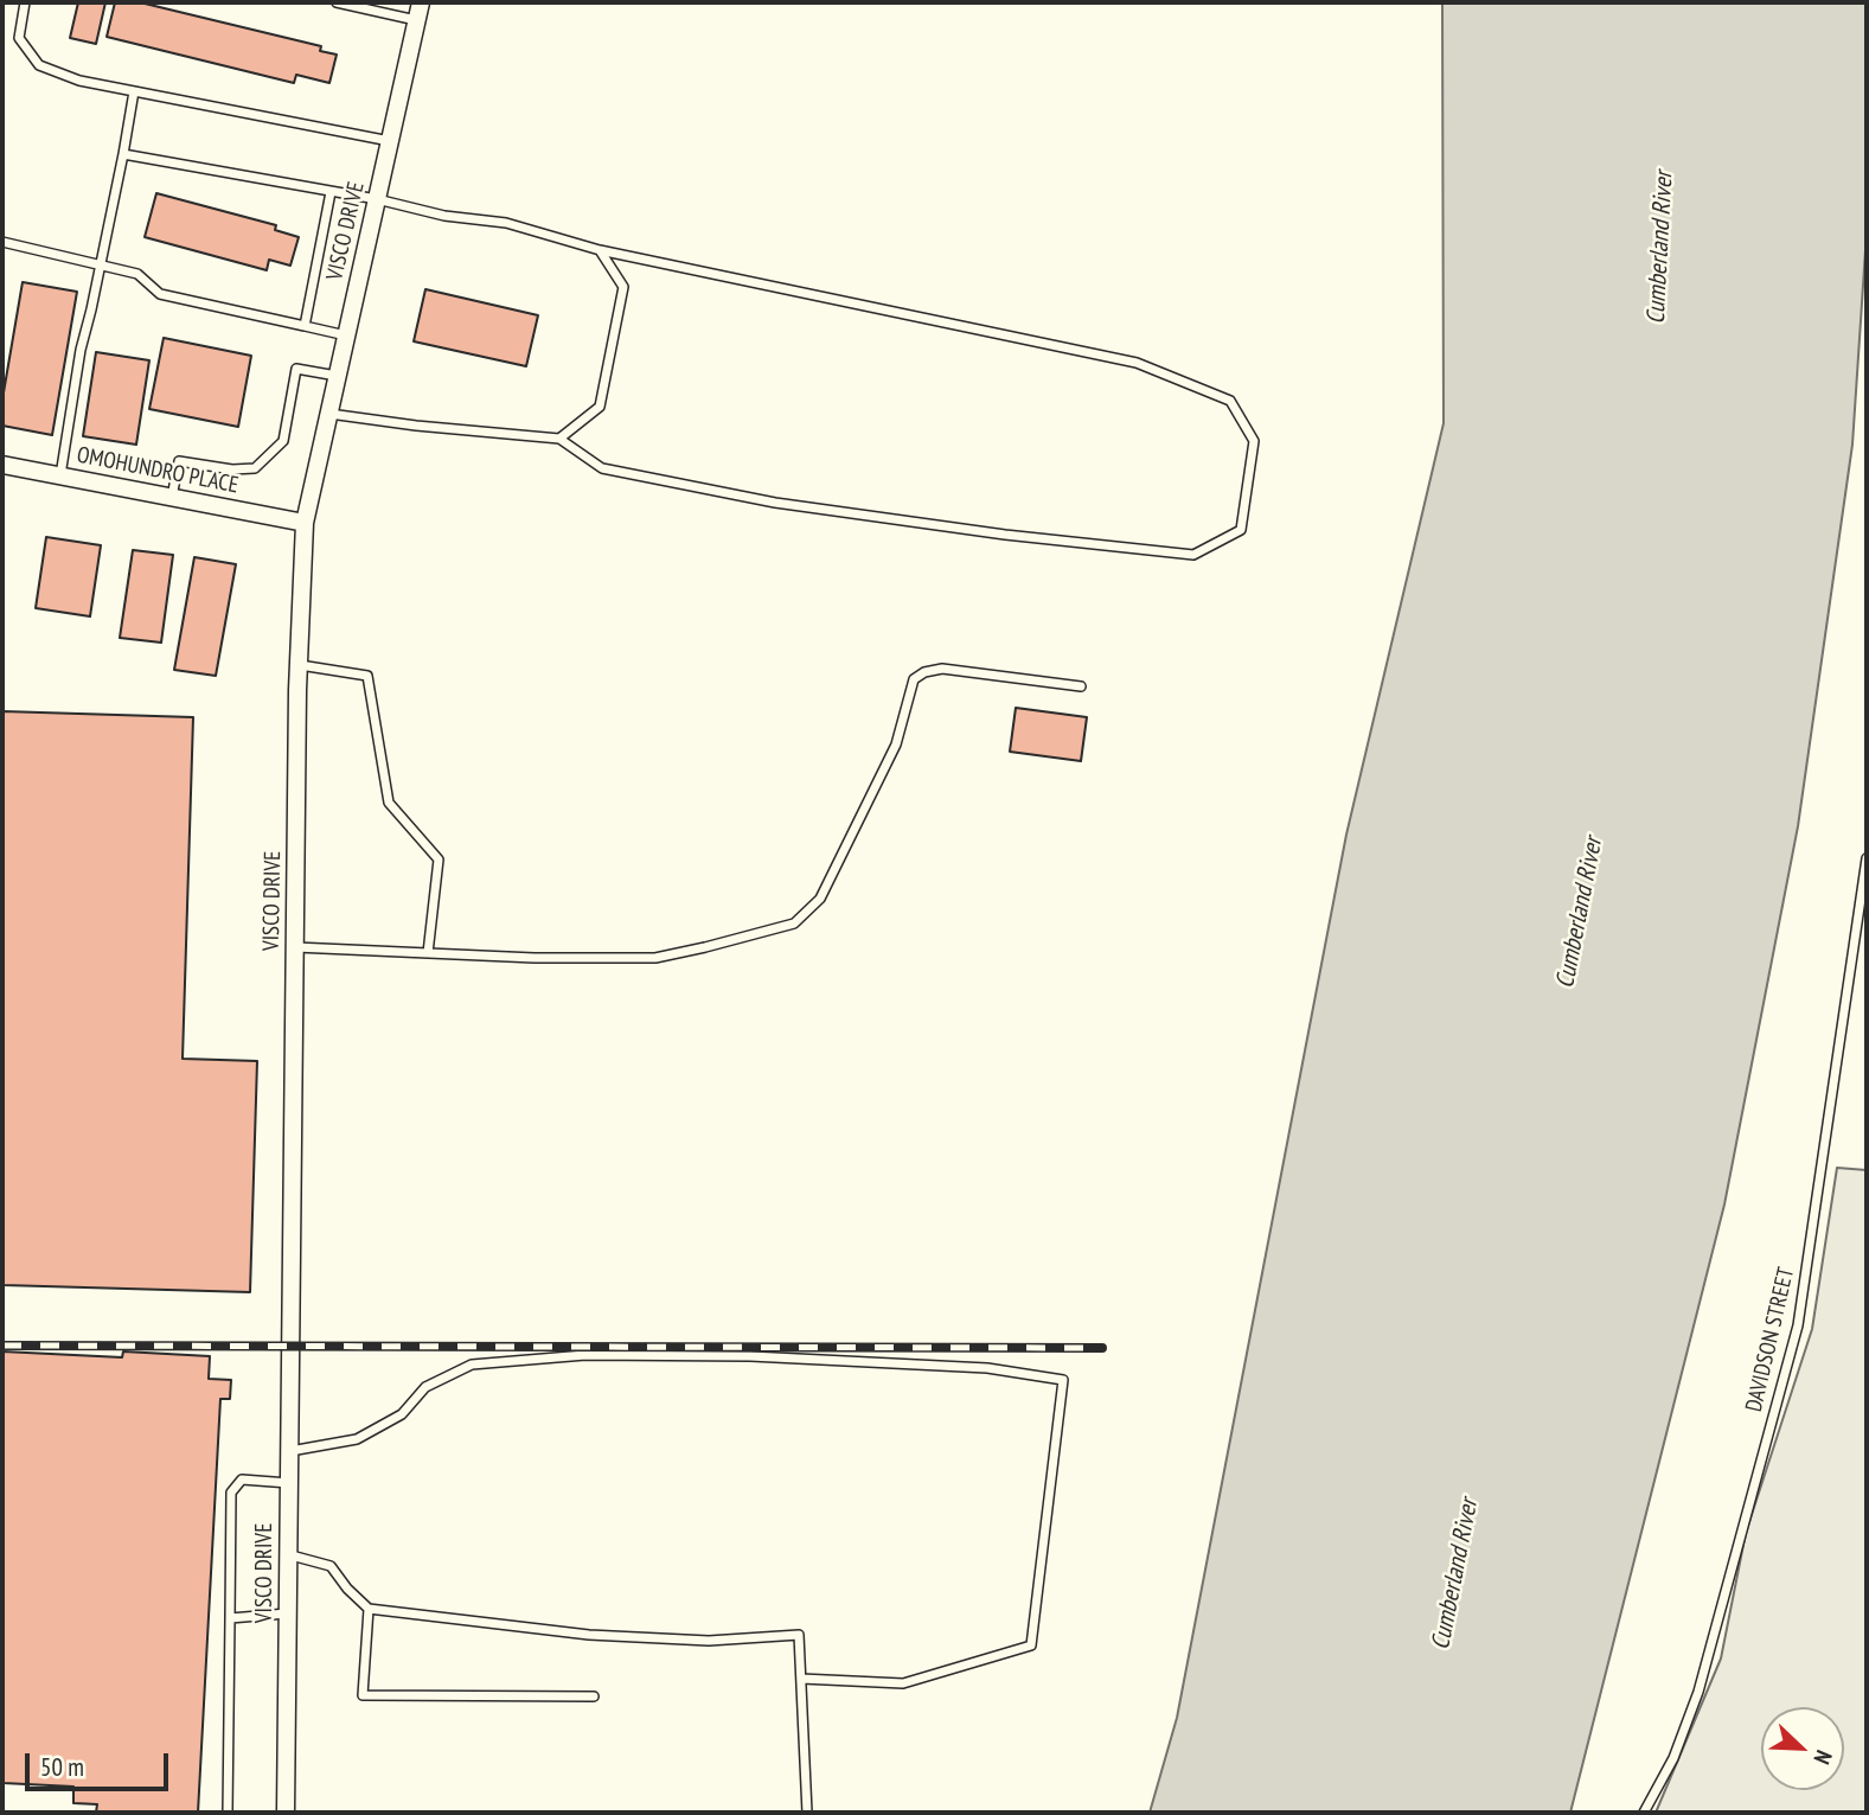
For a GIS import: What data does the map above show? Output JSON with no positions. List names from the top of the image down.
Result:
{
  "streets": {
    "street": ["VISCO DRIVE", "OMOHUNDRO PLACE"],
    "lane": ["DAVIDSON STREET"]
  },
  "crossings": [
    ["VISCO DRIVE", "OMOHUNDRO PLACE"]
  ],
  "water": ["Cumberland River"],
  "scale_bar": "50 m",
  "north": "bottom right"
}
